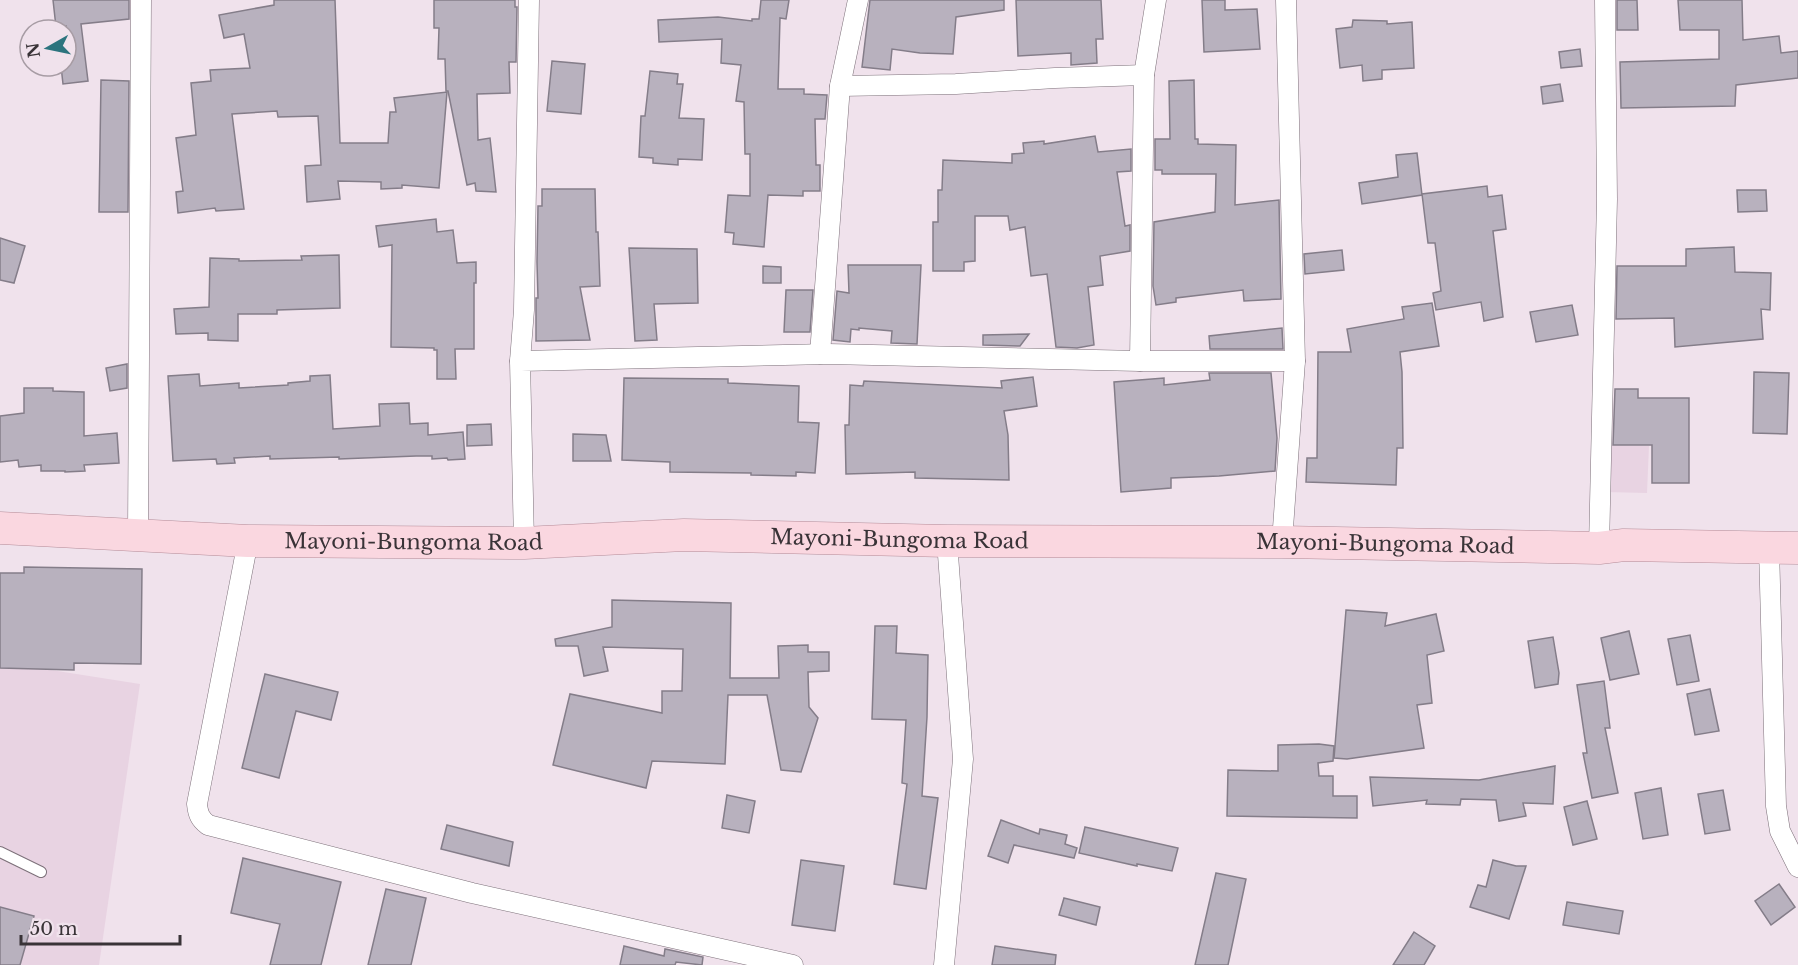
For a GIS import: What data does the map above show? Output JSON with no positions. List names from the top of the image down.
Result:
{
  "streets": {
    "main road": ["Mayoni-Bungoma Road"]
  },
  "scale_bar": "50 m",
  "north": "left"
}
